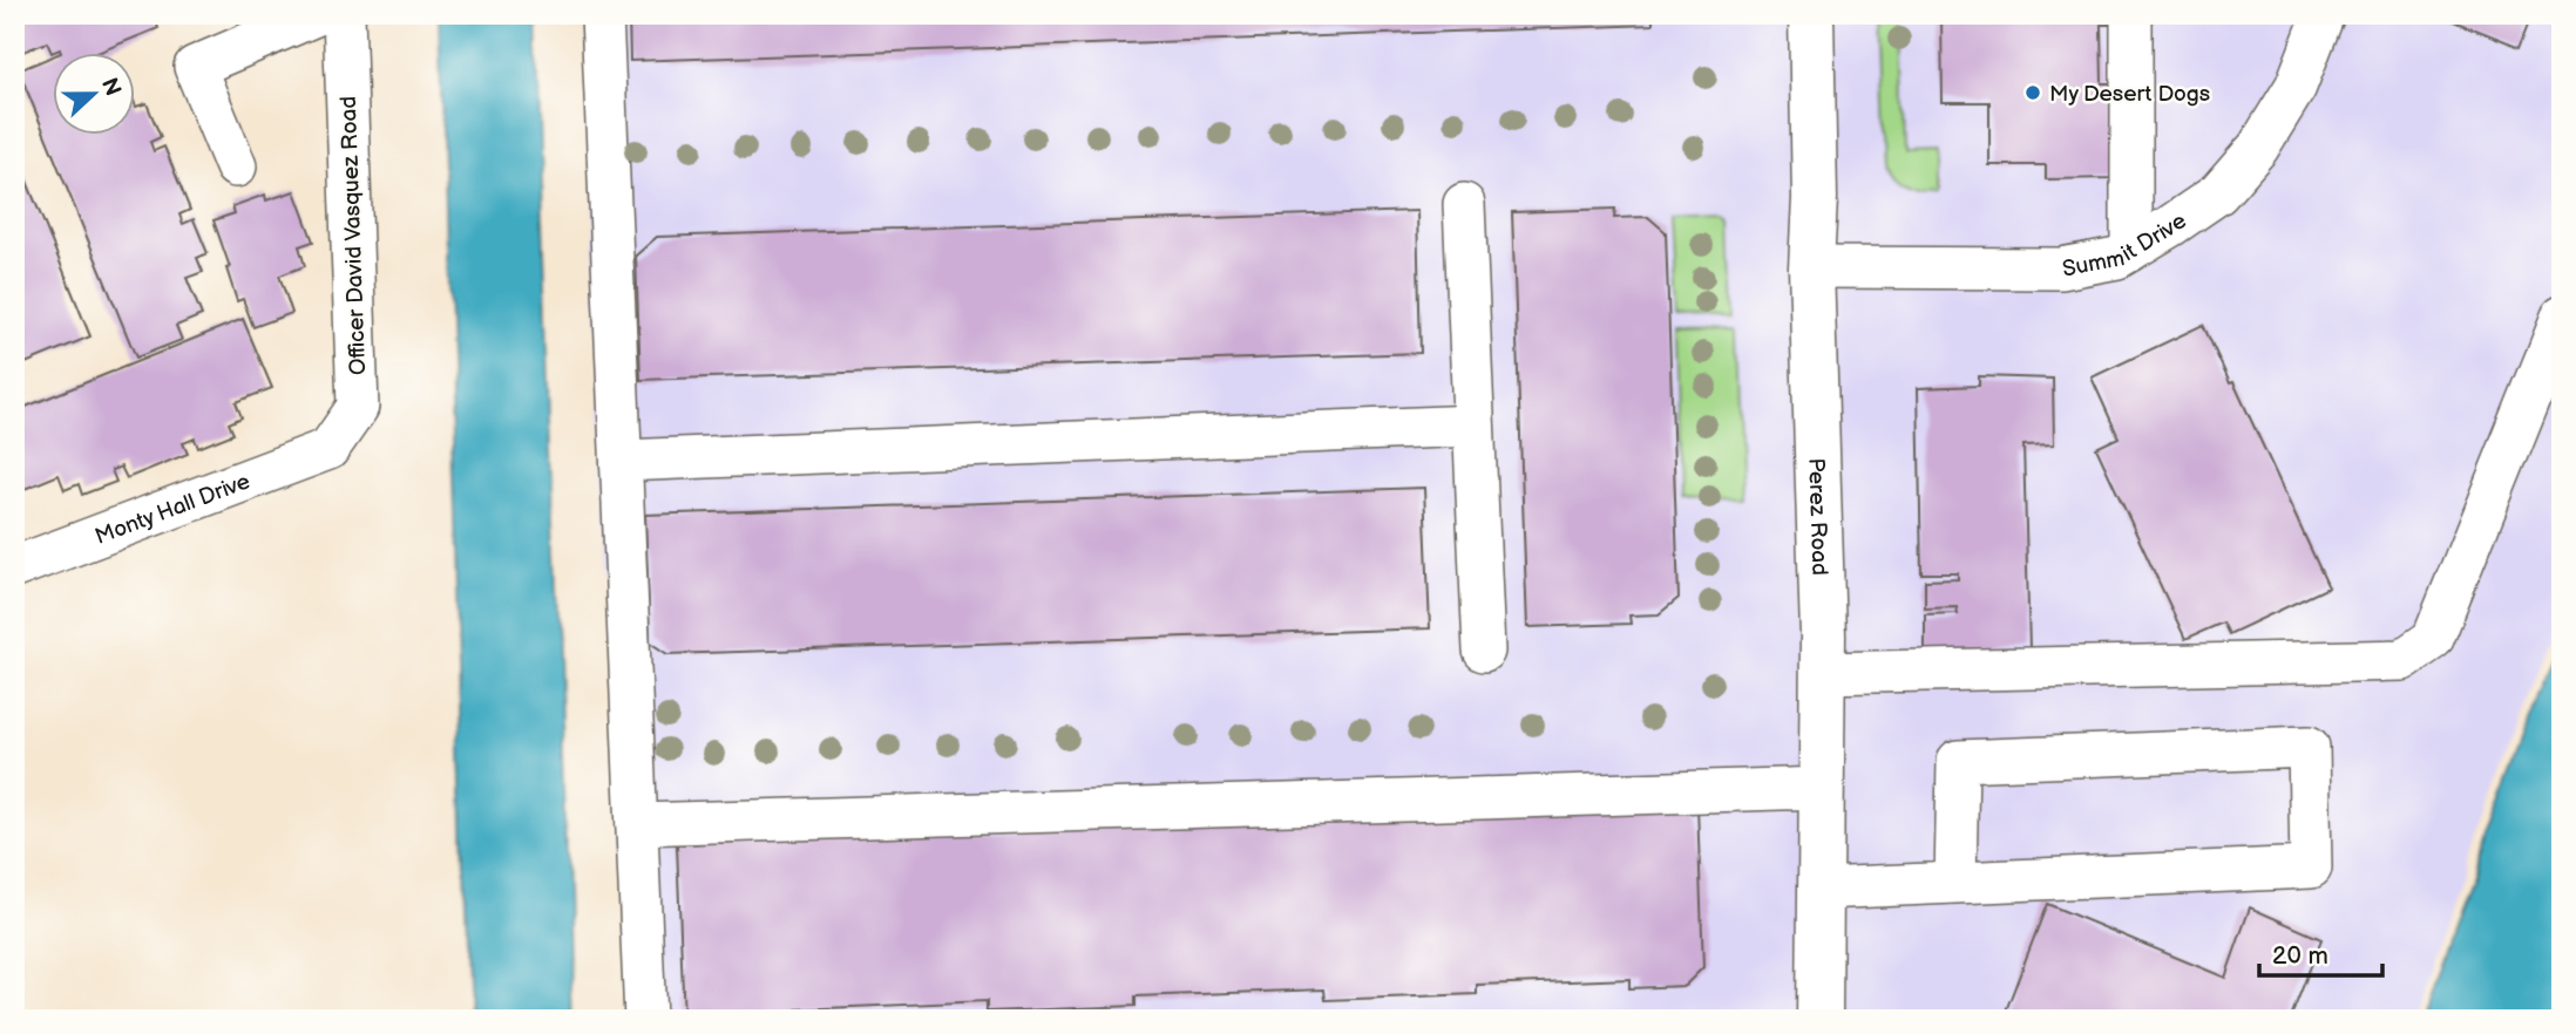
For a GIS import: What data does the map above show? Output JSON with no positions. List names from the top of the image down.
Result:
{
  "streets": {
    "main road": ["Perez Road"],
    "street": ["Officer David Vasquez Road", "Summit Drive", "Monty Hall Drive"]
  },
  "crossings": [
    ["Officer David Vasquez Road", "Monty Hall Drive"],
    ["Summit Drive", "Perez Road"]
  ],
  "places": ["My Desert Dogs"],
  "scale_bar": "20 m",
  "north": "right"
}
